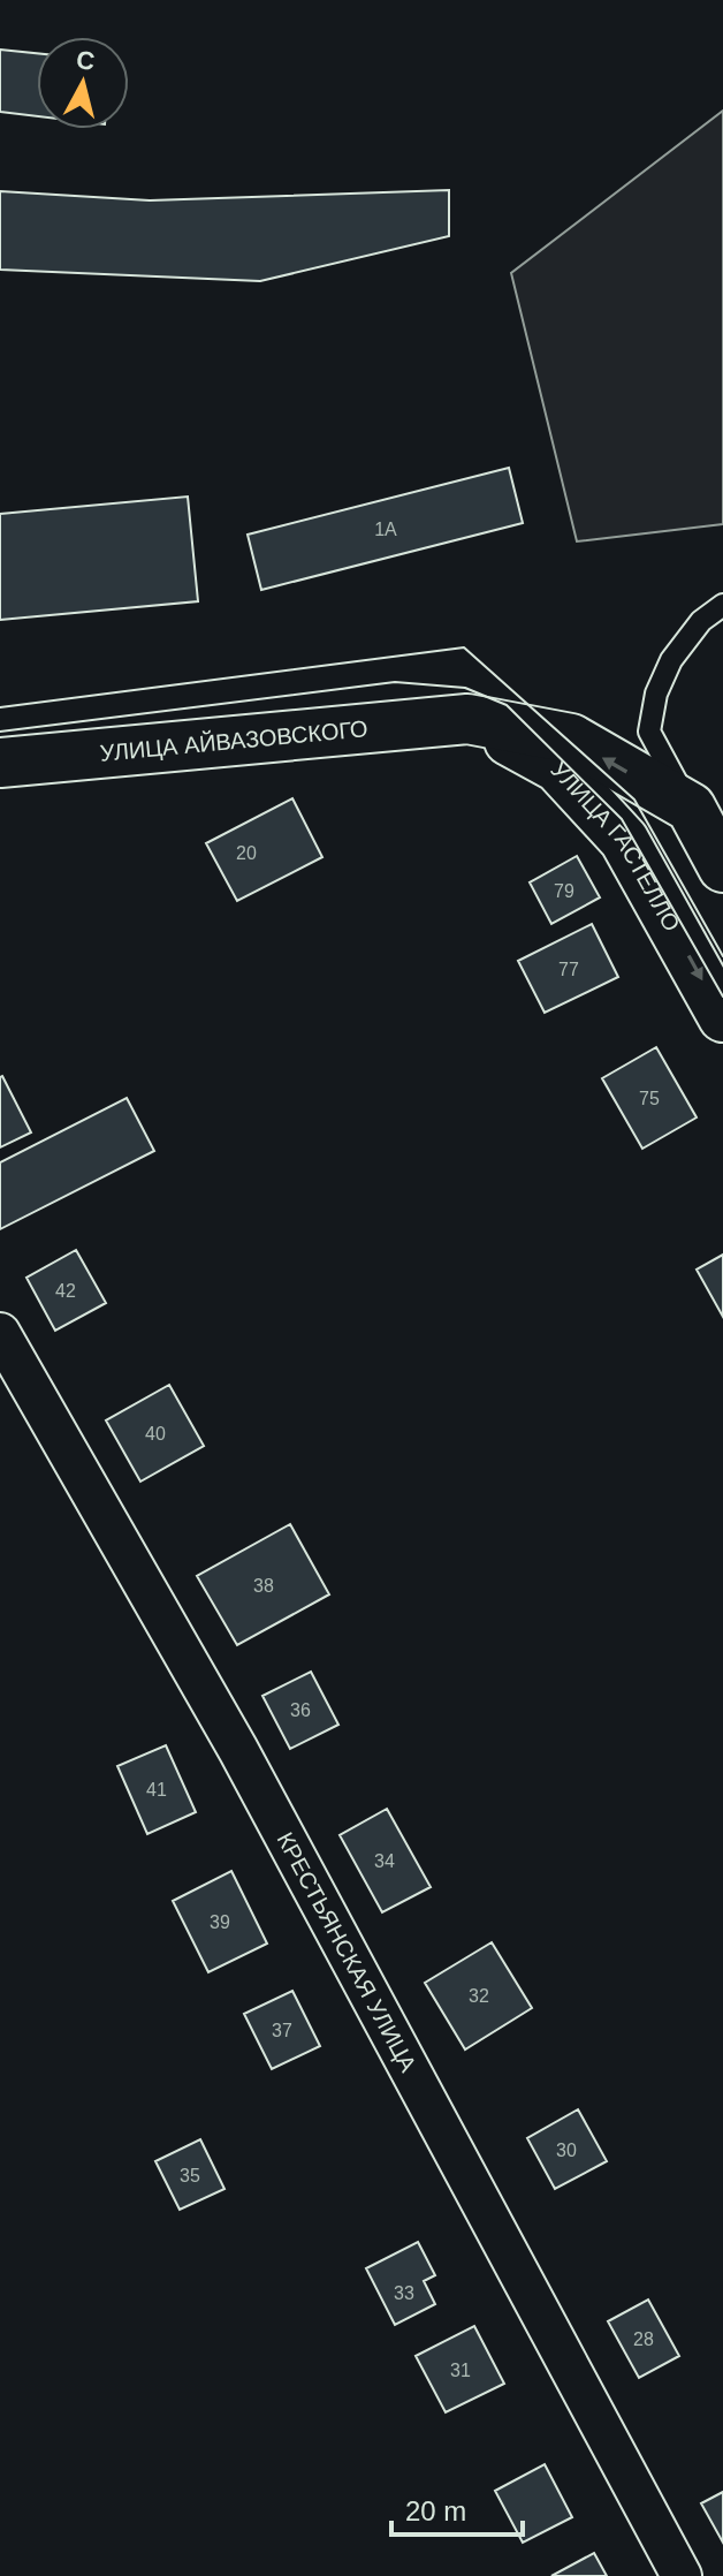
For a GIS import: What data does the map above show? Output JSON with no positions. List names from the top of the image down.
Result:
{
  "streets": {
    "street": ["УЛИЦА АЙВАЗОВСКОГО", "УЛИЦА ГАСТЕЛЛО", "КРЕСТЬЯНСКАЯ УЛИЦА"]
  },
  "crossings": [
    ["УЛИЦА АЙВАЗОВСКОГО", "УЛИЦА ГАСТЕЛЛО"]
  ],
  "one_way": ["УЛИЦА ГАСТЕЛЛО"],
  "house_numbers": [
    "1А",
    "20",
    "79",
    "77",
    "75",
    "42",
    "40",
    "38",
    "36",
    "41",
    "34",
    "39",
    "32",
    "37",
    "30",
    "35",
    "33",
    "28",
    "31"
  ],
  "scale_bar": "20 m",
  "north": "top"
}
